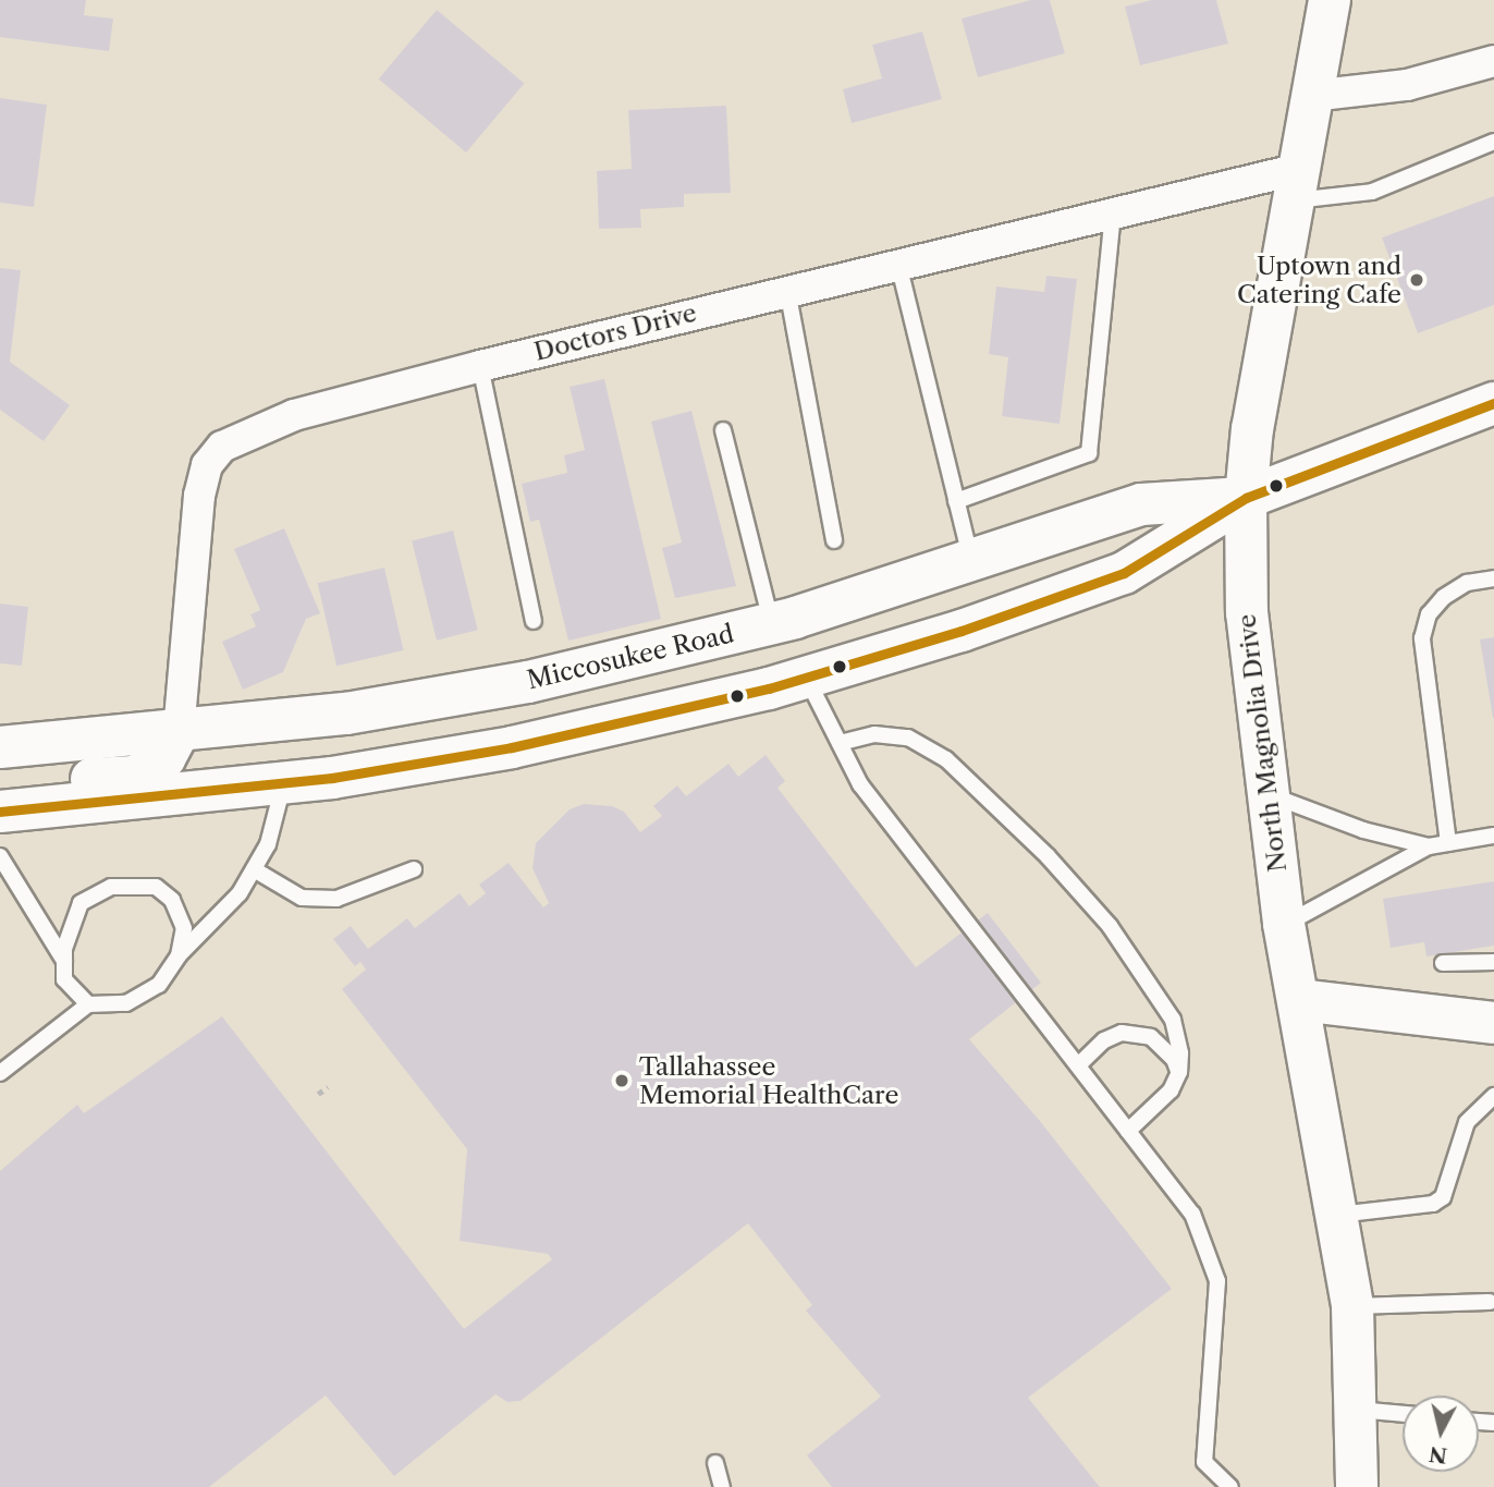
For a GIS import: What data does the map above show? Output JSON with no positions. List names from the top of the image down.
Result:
{
  "streets": {
    "street": ["Doctors Drive", "Miccosukee Road", "North Magnolia Drive"]
  },
  "crossings": [
    ["Doctors Drive", "Miccosukee Road"],
    ["Doctors Drive", "North Magnolia Drive"],
    ["Miccosukee Road", "North Magnolia Drive"]
  ],
  "places": ["Uptown and Catering Cafe", "Tallahassee Memorial HealthCare"],
  "north": "bottom"
}
